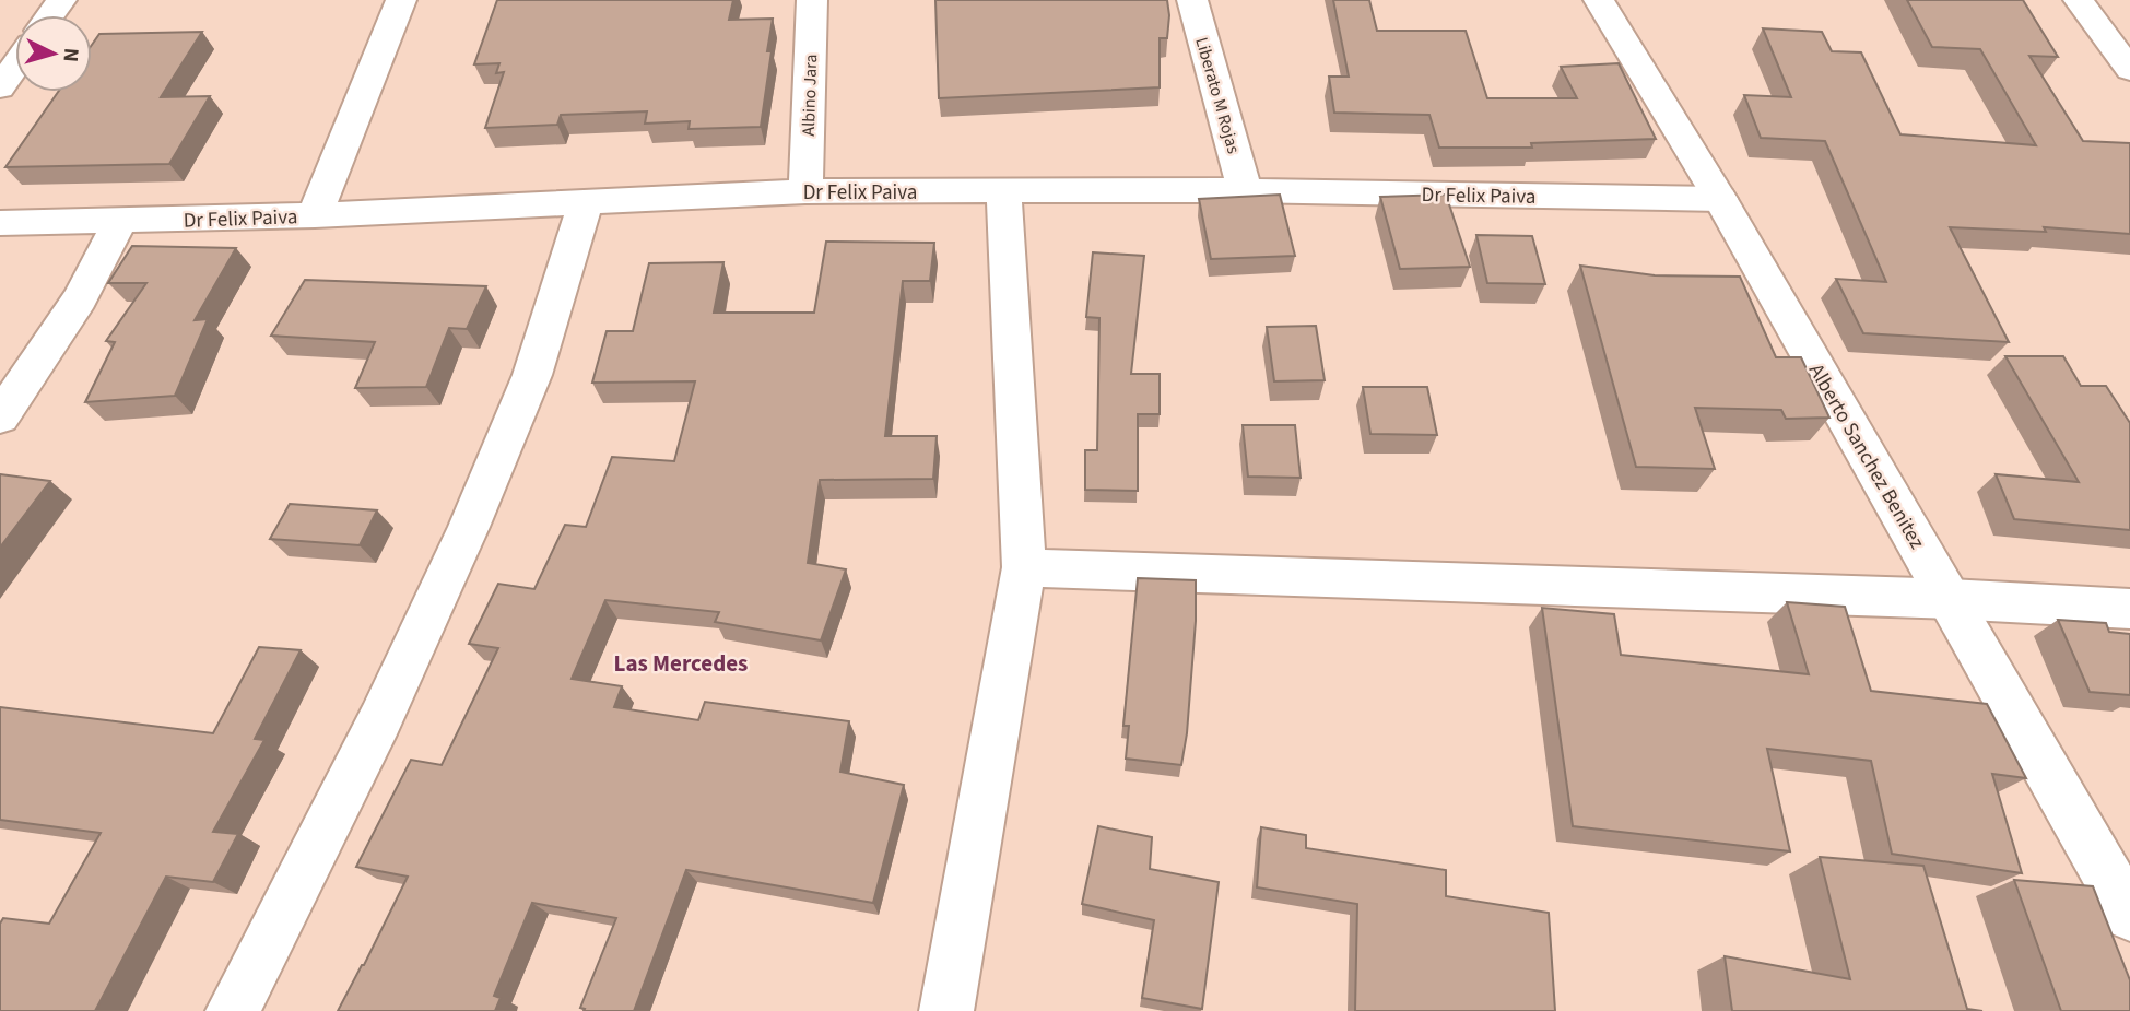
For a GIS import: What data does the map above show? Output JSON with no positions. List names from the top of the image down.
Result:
{
  "streets": {
    "street": [
      "Albino Jara",
      "Liberato M Rojas",
      "Dr Felix Paiva",
      "Alberto Sanchez Benitez"
    ]
  },
  "crossings": [
    ["Albino Jara", "Dr Felix Paiva"],
    ["Liberato M Rojas", "Dr Felix Paiva"],
    ["Dr Felix Paiva", "Alberto Sanchez Benitez"]
  ],
  "districts": ["Las Mercedes"],
  "north": "right"
}
